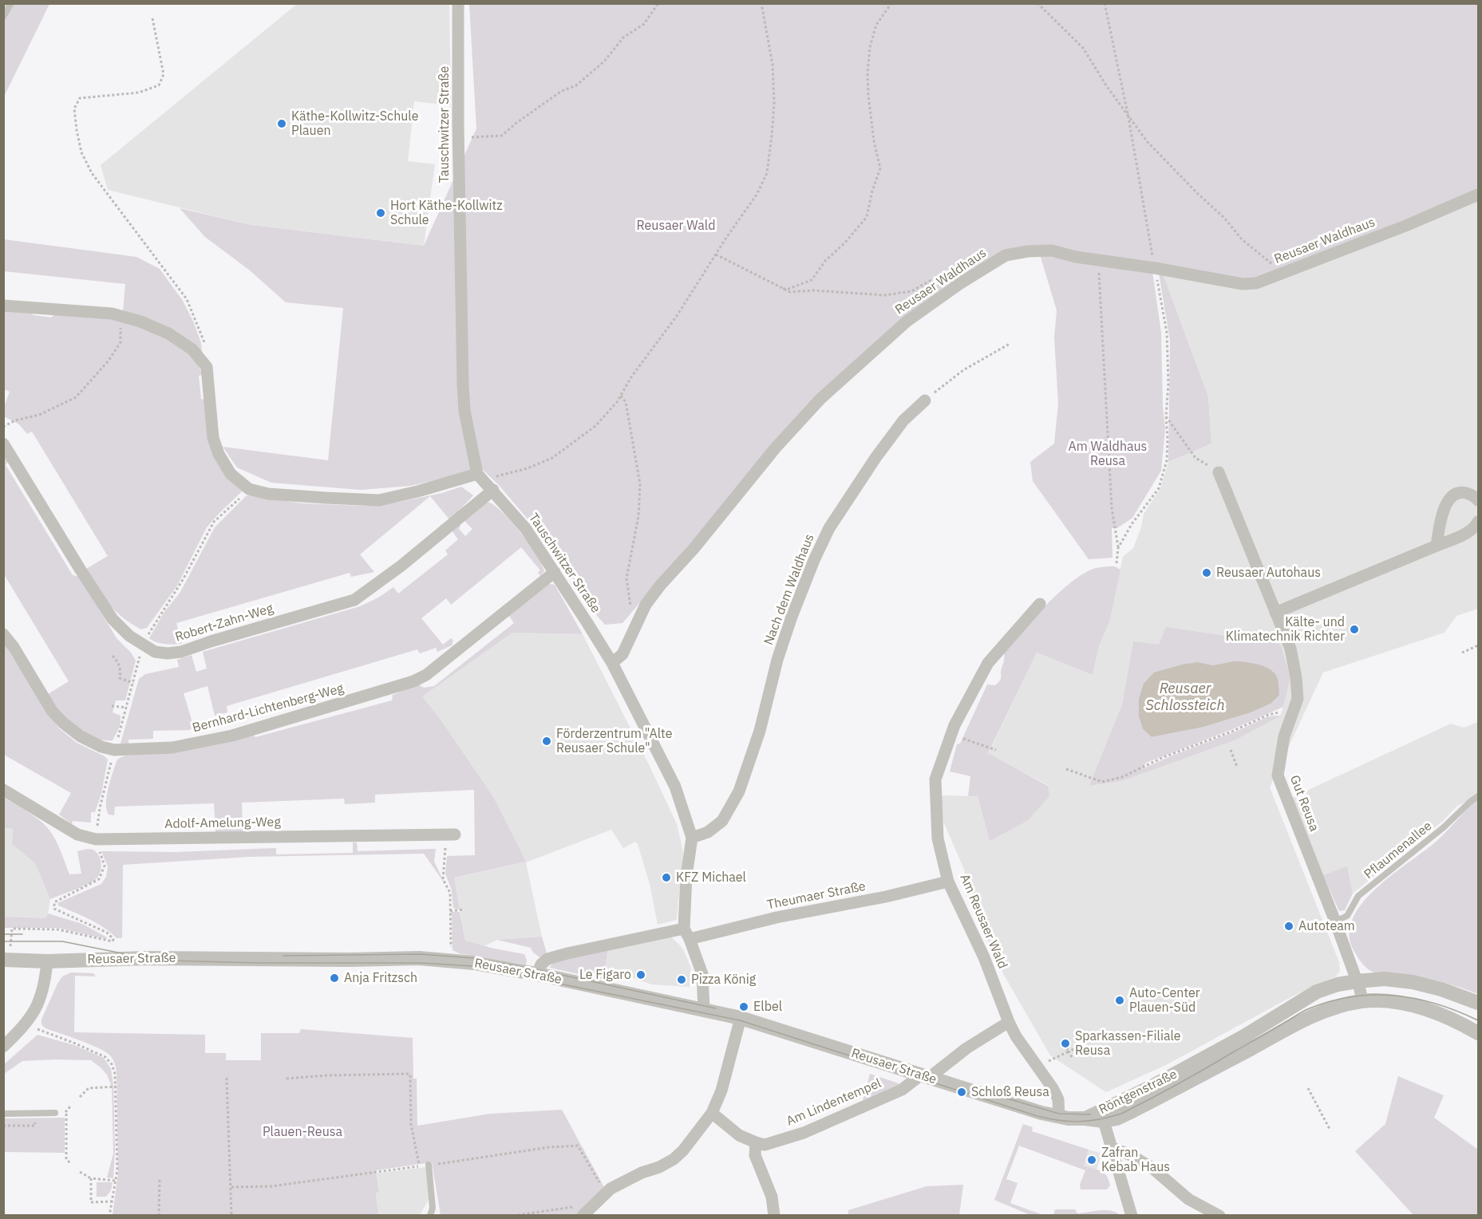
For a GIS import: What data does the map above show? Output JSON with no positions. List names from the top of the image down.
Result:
{
  "streets": {
    "street": [
      "Tauschwitzer Straße",
      "Reusaer Waldhaus",
      "Nach dem Waldhaus",
      "Robert-Zahn-Weg",
      "Bernhard-Lichtenberg-Weg",
      "Gut Reusa",
      "Adolf-Amelung-Weg",
      "Theumaer Straße",
      "Am Reusaer Wald",
      "Reusaer Straße",
      "Röntgenstraße",
      "Am Lindentempel"
    ],
    "lane": ["Pflaumenallee"]
  },
  "crossings": [
    ["Tauschwitzer Straße", "Reusaer Waldhaus"],
    ["Tauschwitzer Straße", "Nach dem Waldhaus"],
    ["Tauschwitzer Straße", "Robert-Zahn-Weg"],
    ["Tauschwitzer Straße", "Bernhard-Lichtenberg-Weg"],
    ["Tauschwitzer Straße", "Theumaer Straße"],
    ["Tauschwitzer Straße", "Reusaer Straße"],
    ["Gut Reusa", "Pflaumenallee"],
    ["Gut Reusa", "Röntgenstraße"],
    ["Theumaer Straße", "Am Reusaer Wald"],
    ["Am Reusaer Wald", "Reusaer Straße"],
    ["Reusaer Straße", "Röntgenstraße"],
    ["Reusaer Straße", "Am Lindentempel"]
  ],
  "water": ["Reusaer Schlossteich"],
  "parks": ["Reusaer Wald", "Am Waldhaus Reusa", "Plauen-Reusa"],
  "places": [
    "Käthe-Kollwitz-Schule Plauen",
    "Hort Käthe-Kollwitz Schule",
    "Reusaer Autohaus",
    "Kälte- und Klimatechnik Richter",
    "Förderzentrum \"Alte Reusaer Schule\"",
    "KFZ Michael",
    "Autoteam",
    "Le Figaro",
    "Anja Fritzsch",
    "Pizza König",
    "Auto-Center Plauen-Süd",
    "Elbel",
    "Sparkassen-Filiale Reusa",
    "Schloß Reusa",
    "Zafran Kebab Haus"
  ]
}
